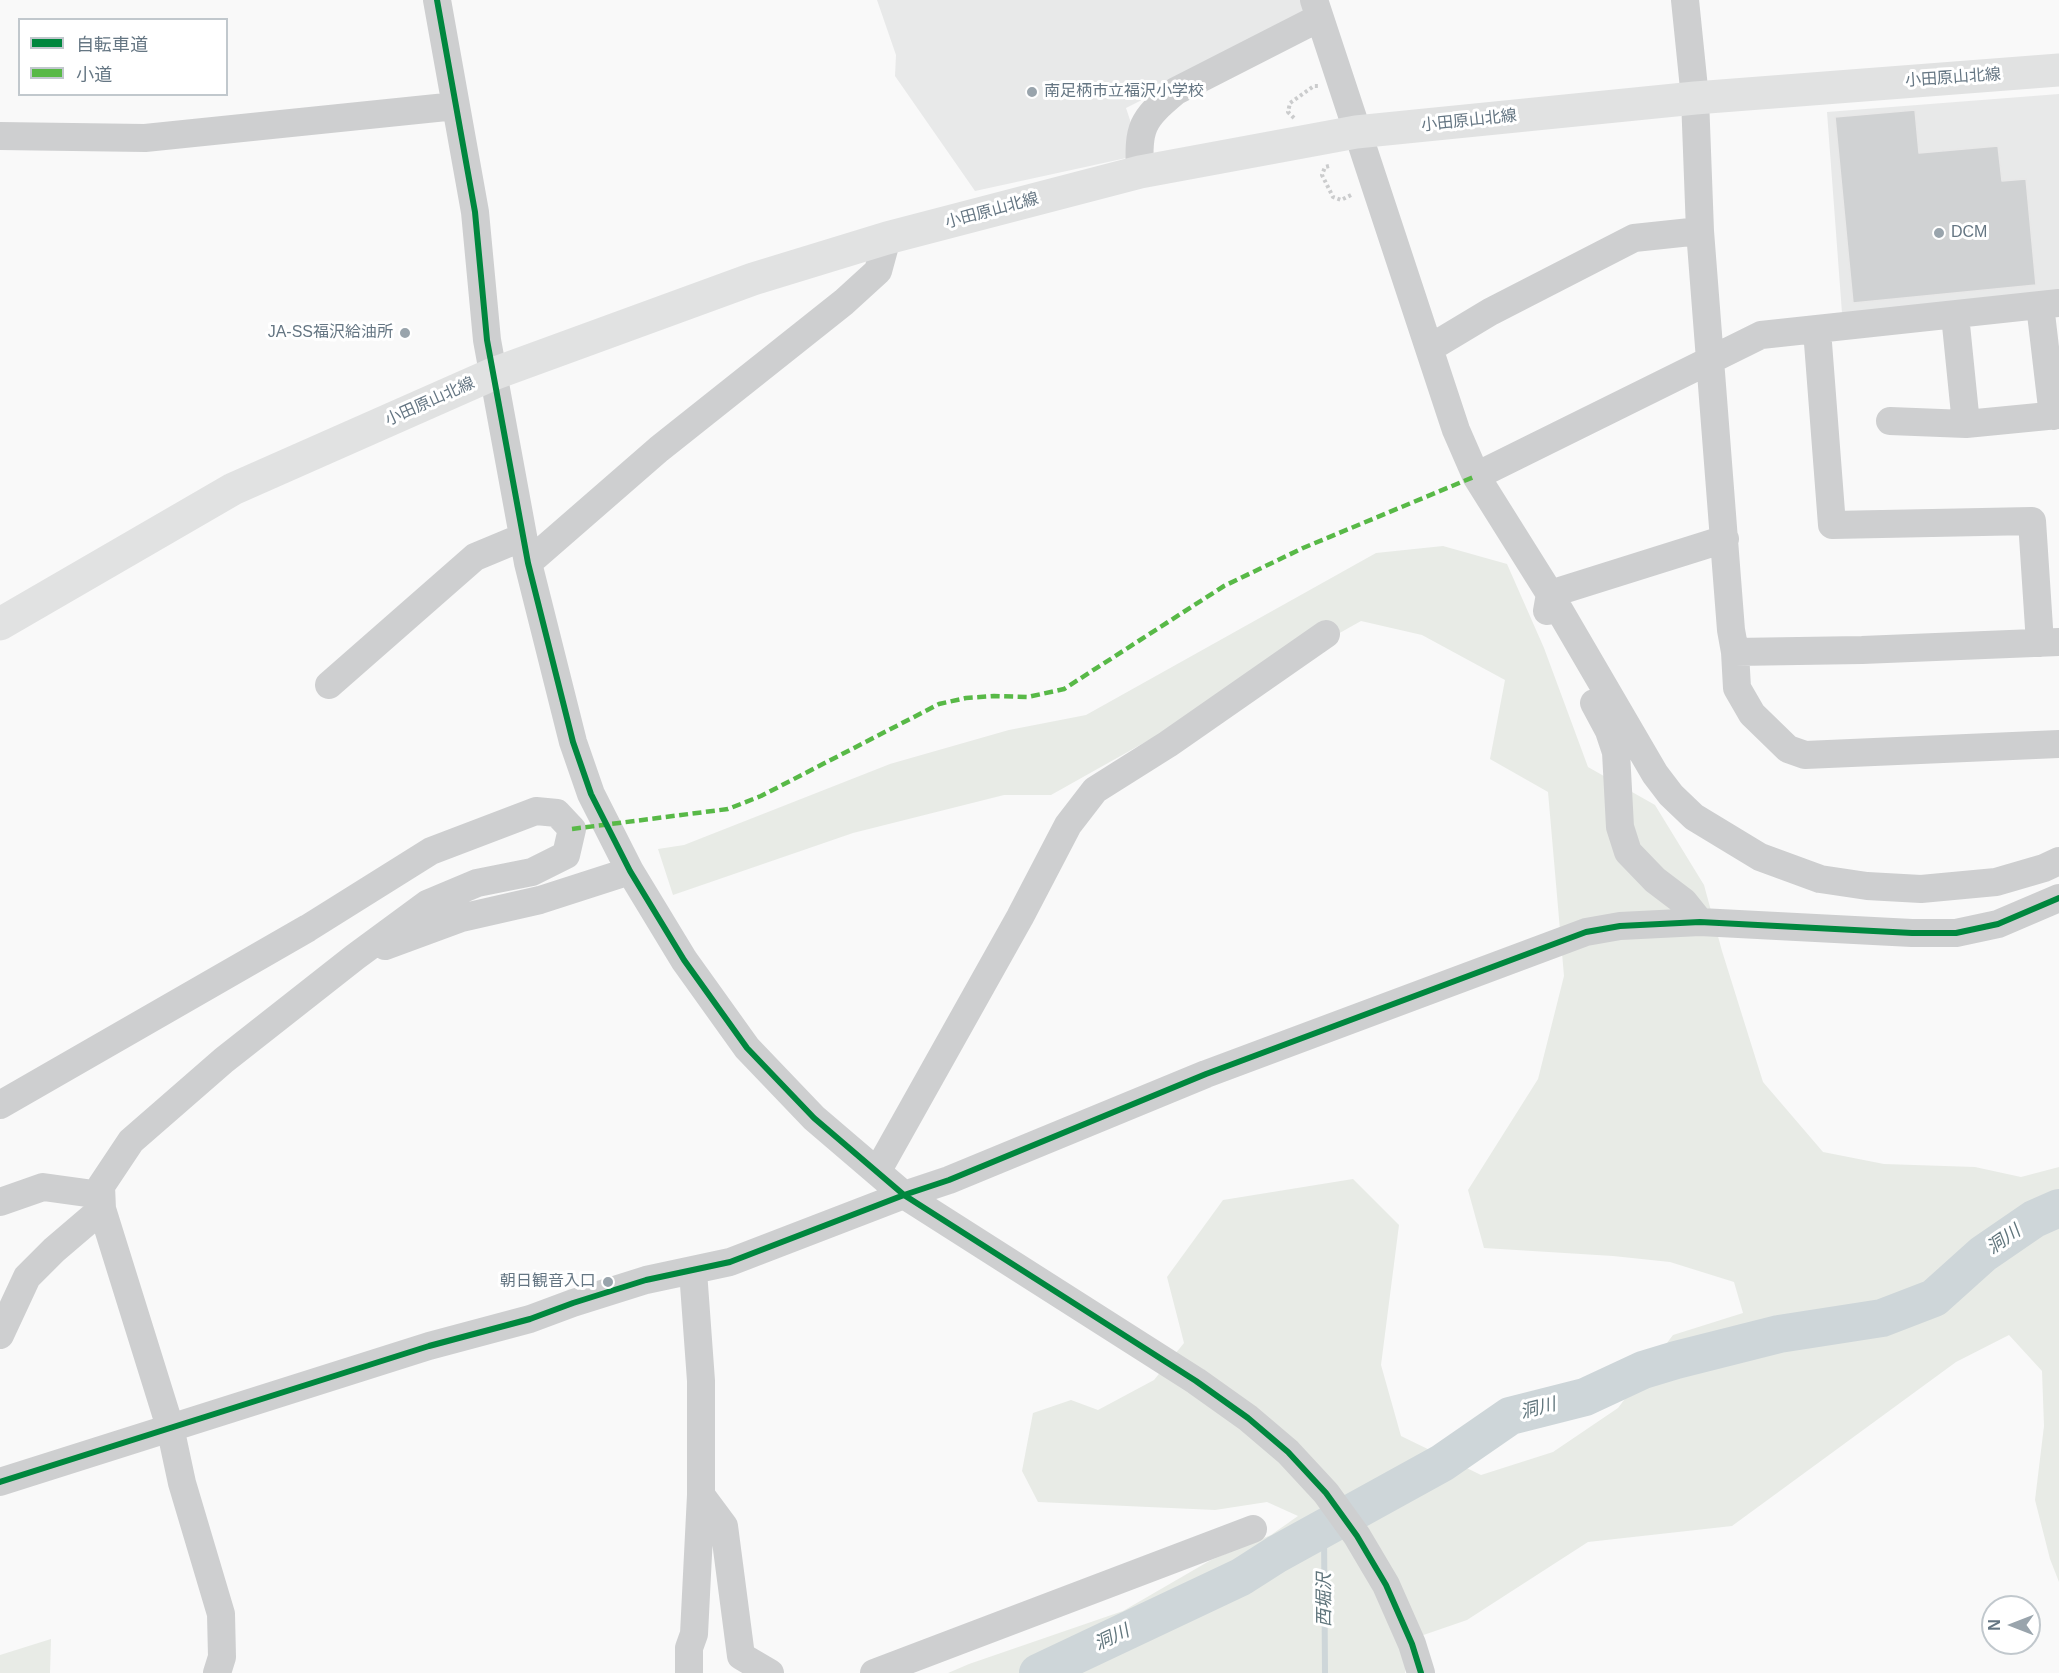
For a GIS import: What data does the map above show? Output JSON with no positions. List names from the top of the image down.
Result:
{
  "streets": {
    "main road": ["小田原山北線"]
  },
  "water": ["洞川", "西堀沢"],
  "places": [
    "南足柄市立福沢小学校",
    "DCM",
    "JA-SS福沢給油所",
    "朝日観音入口"
  ],
  "legend": ["自転車道", "小道"],
  "north": "left"
}
